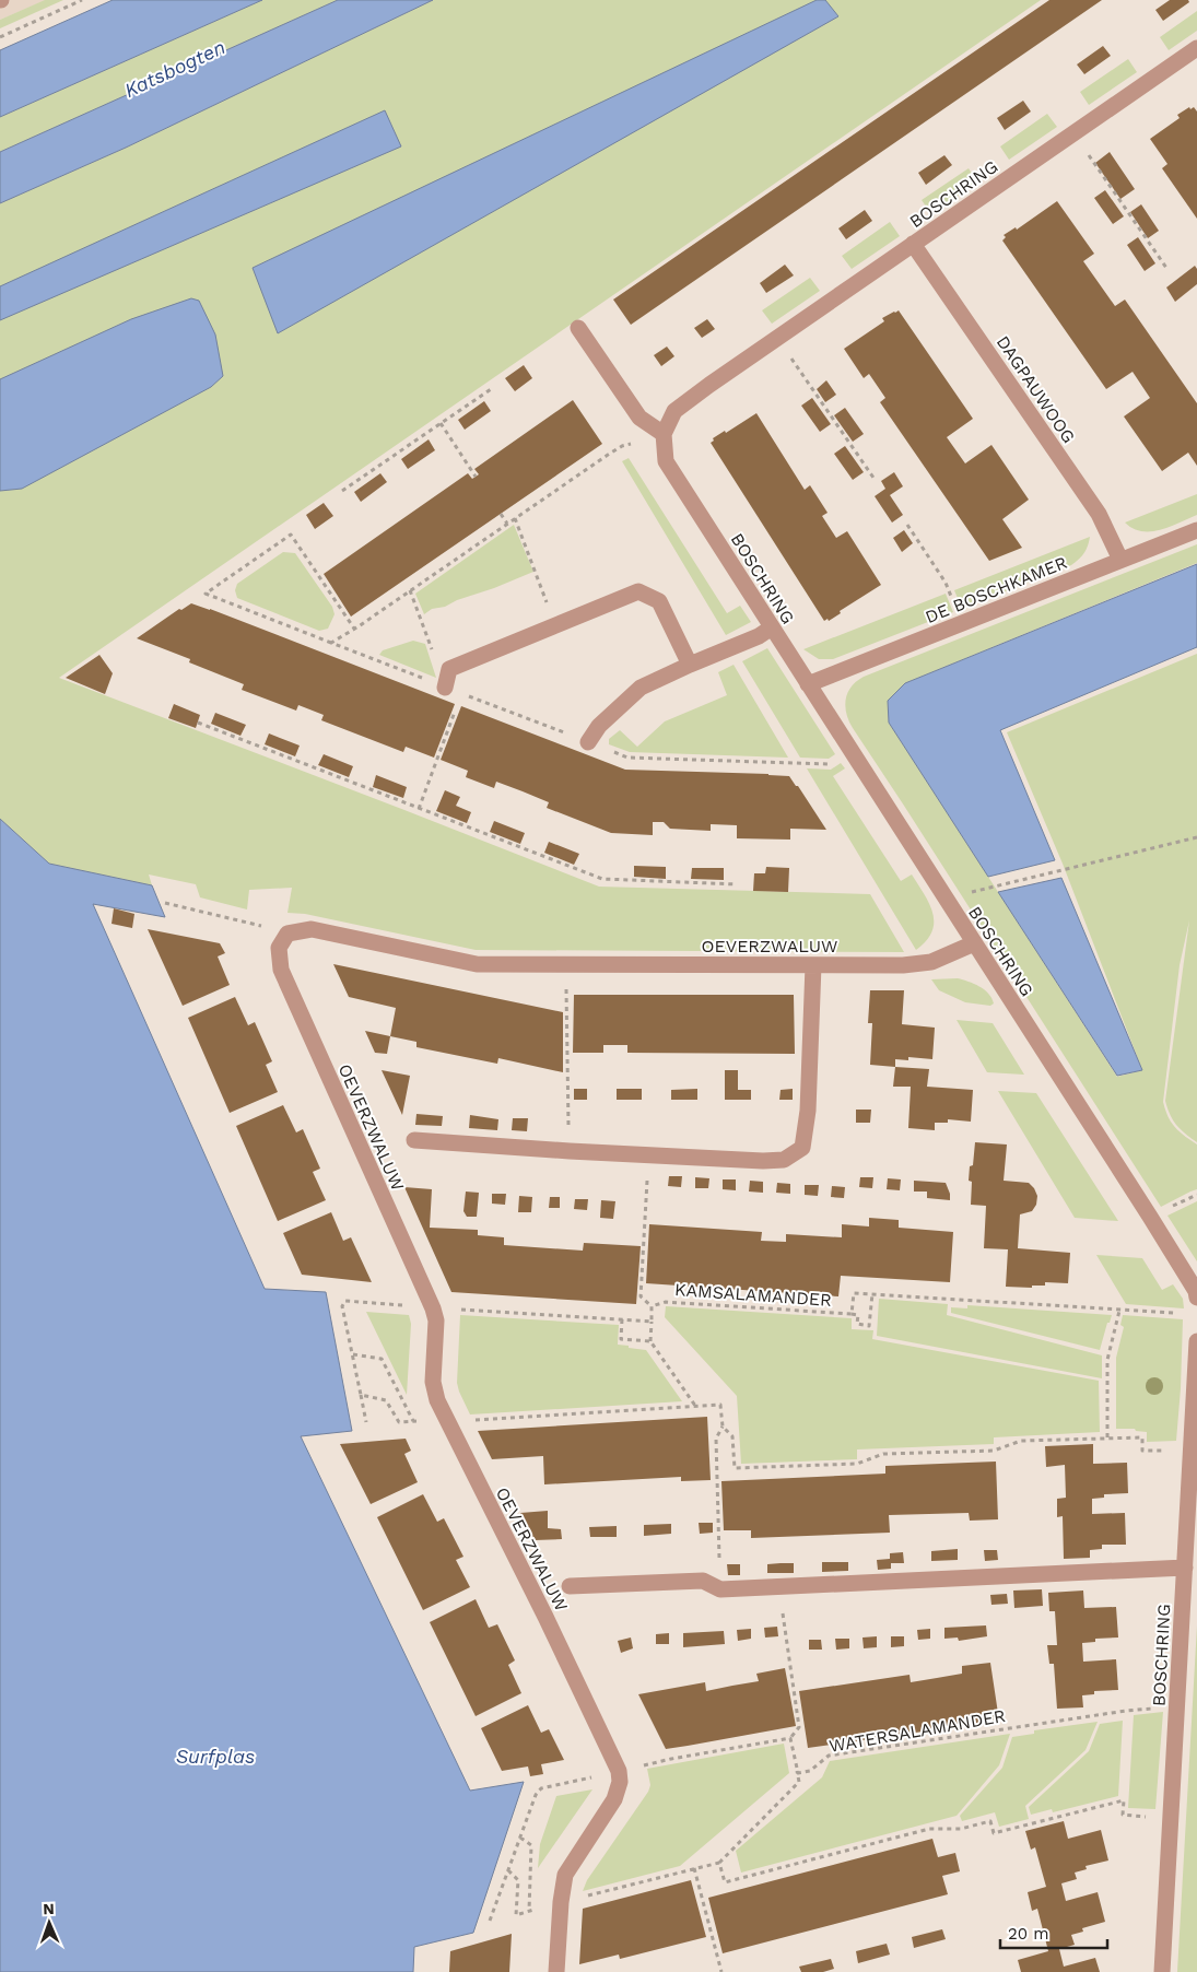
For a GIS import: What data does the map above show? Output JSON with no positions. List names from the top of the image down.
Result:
{
  "streets": {
    "street": [
      "BOSCHRING",
      "DAGPAUWOOG",
      "DE BOSCHKAMER",
      "OEVERZWALUW"
    ],
    "path": ["KAMSALAMANDER", "WATERSALAMANDER"]
  },
  "crossings": [
    ["BOSCHRING", "DAGPAUWOOG"],
    ["BOSCHRING", "DE BOSCHKAMER"],
    ["BOSCHRING", "OEVERZWALUW"],
    ["BOSCHRING", "WATERSALAMANDER"],
    ["DAGPAUWOOG", "DE BOSCHKAMER"]
  ],
  "water": ["Katsbogten", "Surfplas"],
  "scale_bar": "20 m",
  "north": "top"
}
